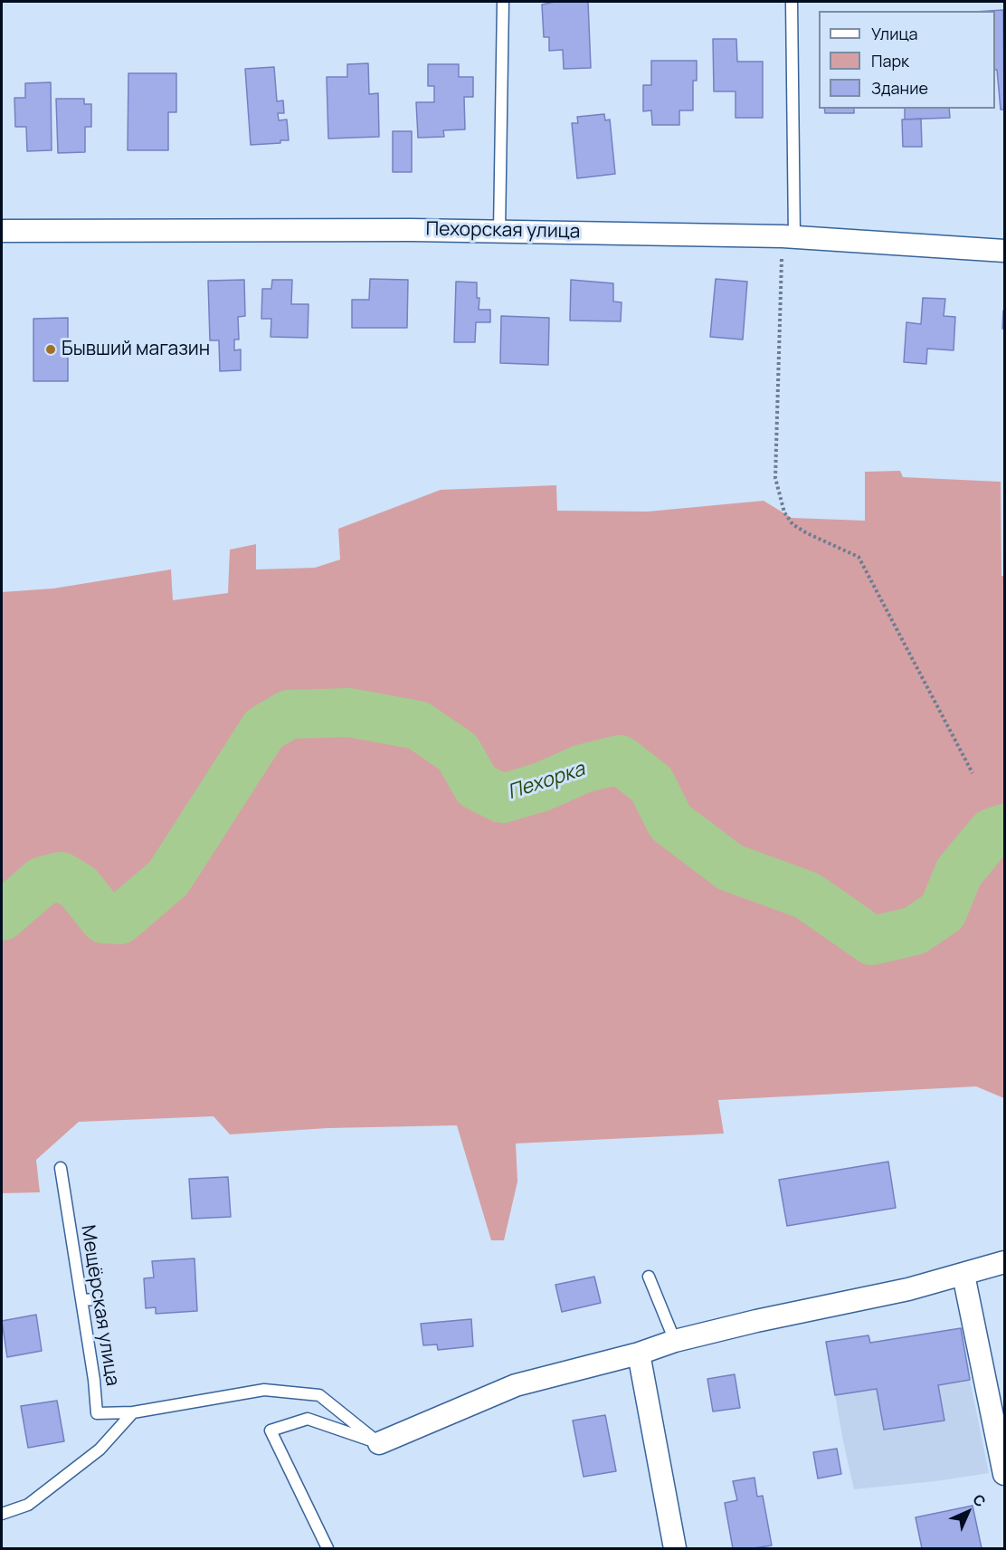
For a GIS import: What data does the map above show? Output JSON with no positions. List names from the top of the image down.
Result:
{
  "streets": {
    "street": ["Пехорская улица"],
    "lane": ["Мещёрская улица"]
  },
  "water": ["Пехорка"],
  "places": ["Бывший магазин"],
  "legend": ["Улица", "Парк", "Здание"],
  "north": "top right"
}
